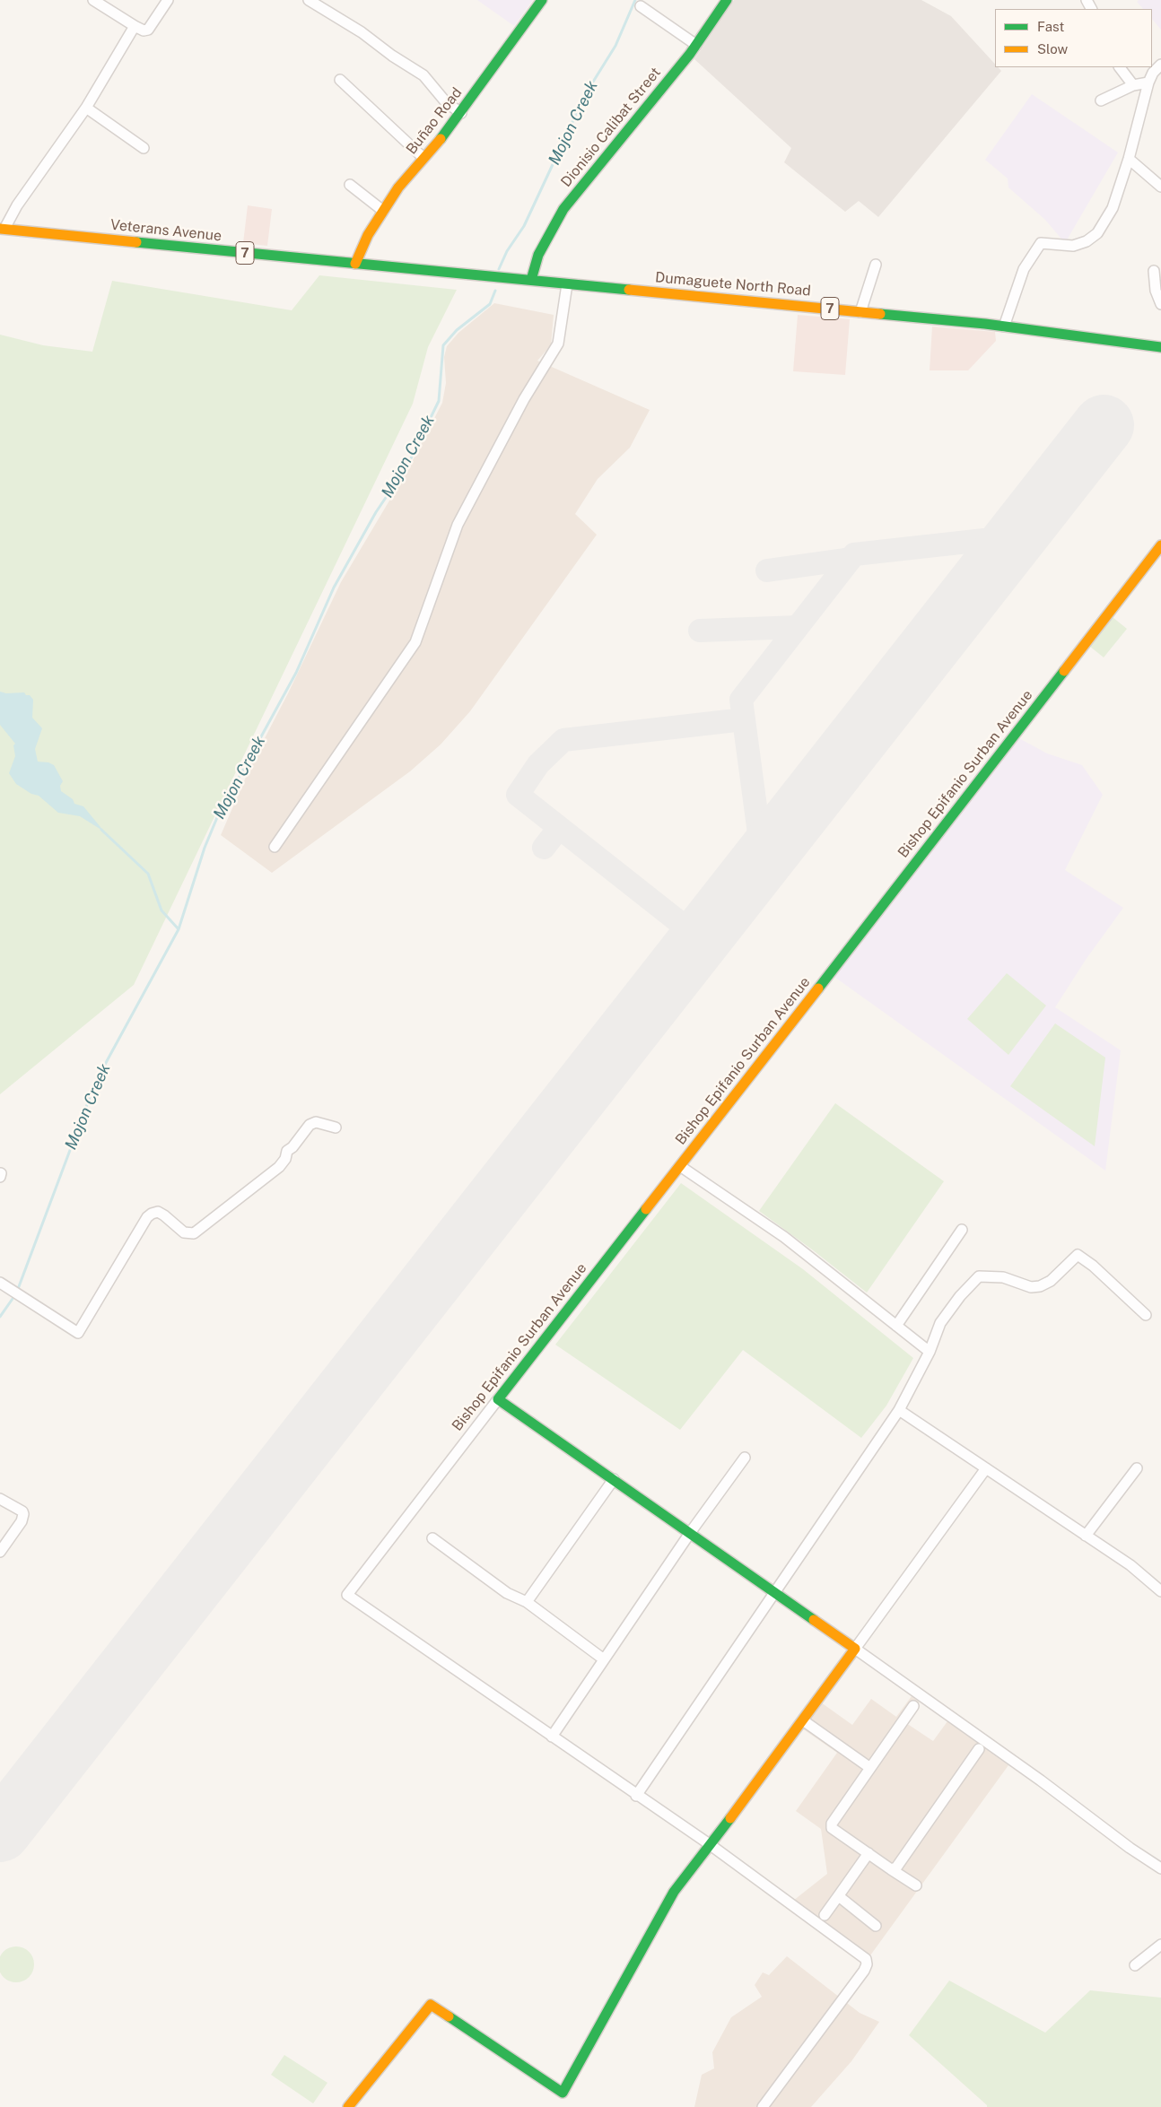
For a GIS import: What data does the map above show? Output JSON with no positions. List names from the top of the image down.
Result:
{
  "streets": {
    "main road": [
      "Buñao Road",
      "Dionisio Calibat Street",
      "Veterans Avenue",
      "7",
      "Dumaguete North Road",
      "Bishop Epifanio Surban Avenue"
    ]
  },
  "crossings": [
    ["Buñao Road", "Veterans Avenue"],
    ["Dionisio Calibat Street", "Dumaguete North Road"],
    ["Veterans Avenue", "Dumaguete North Road"]
  ],
  "water": ["Mojon Creek"],
  "legend": ["Fast", "Slow"]
}
